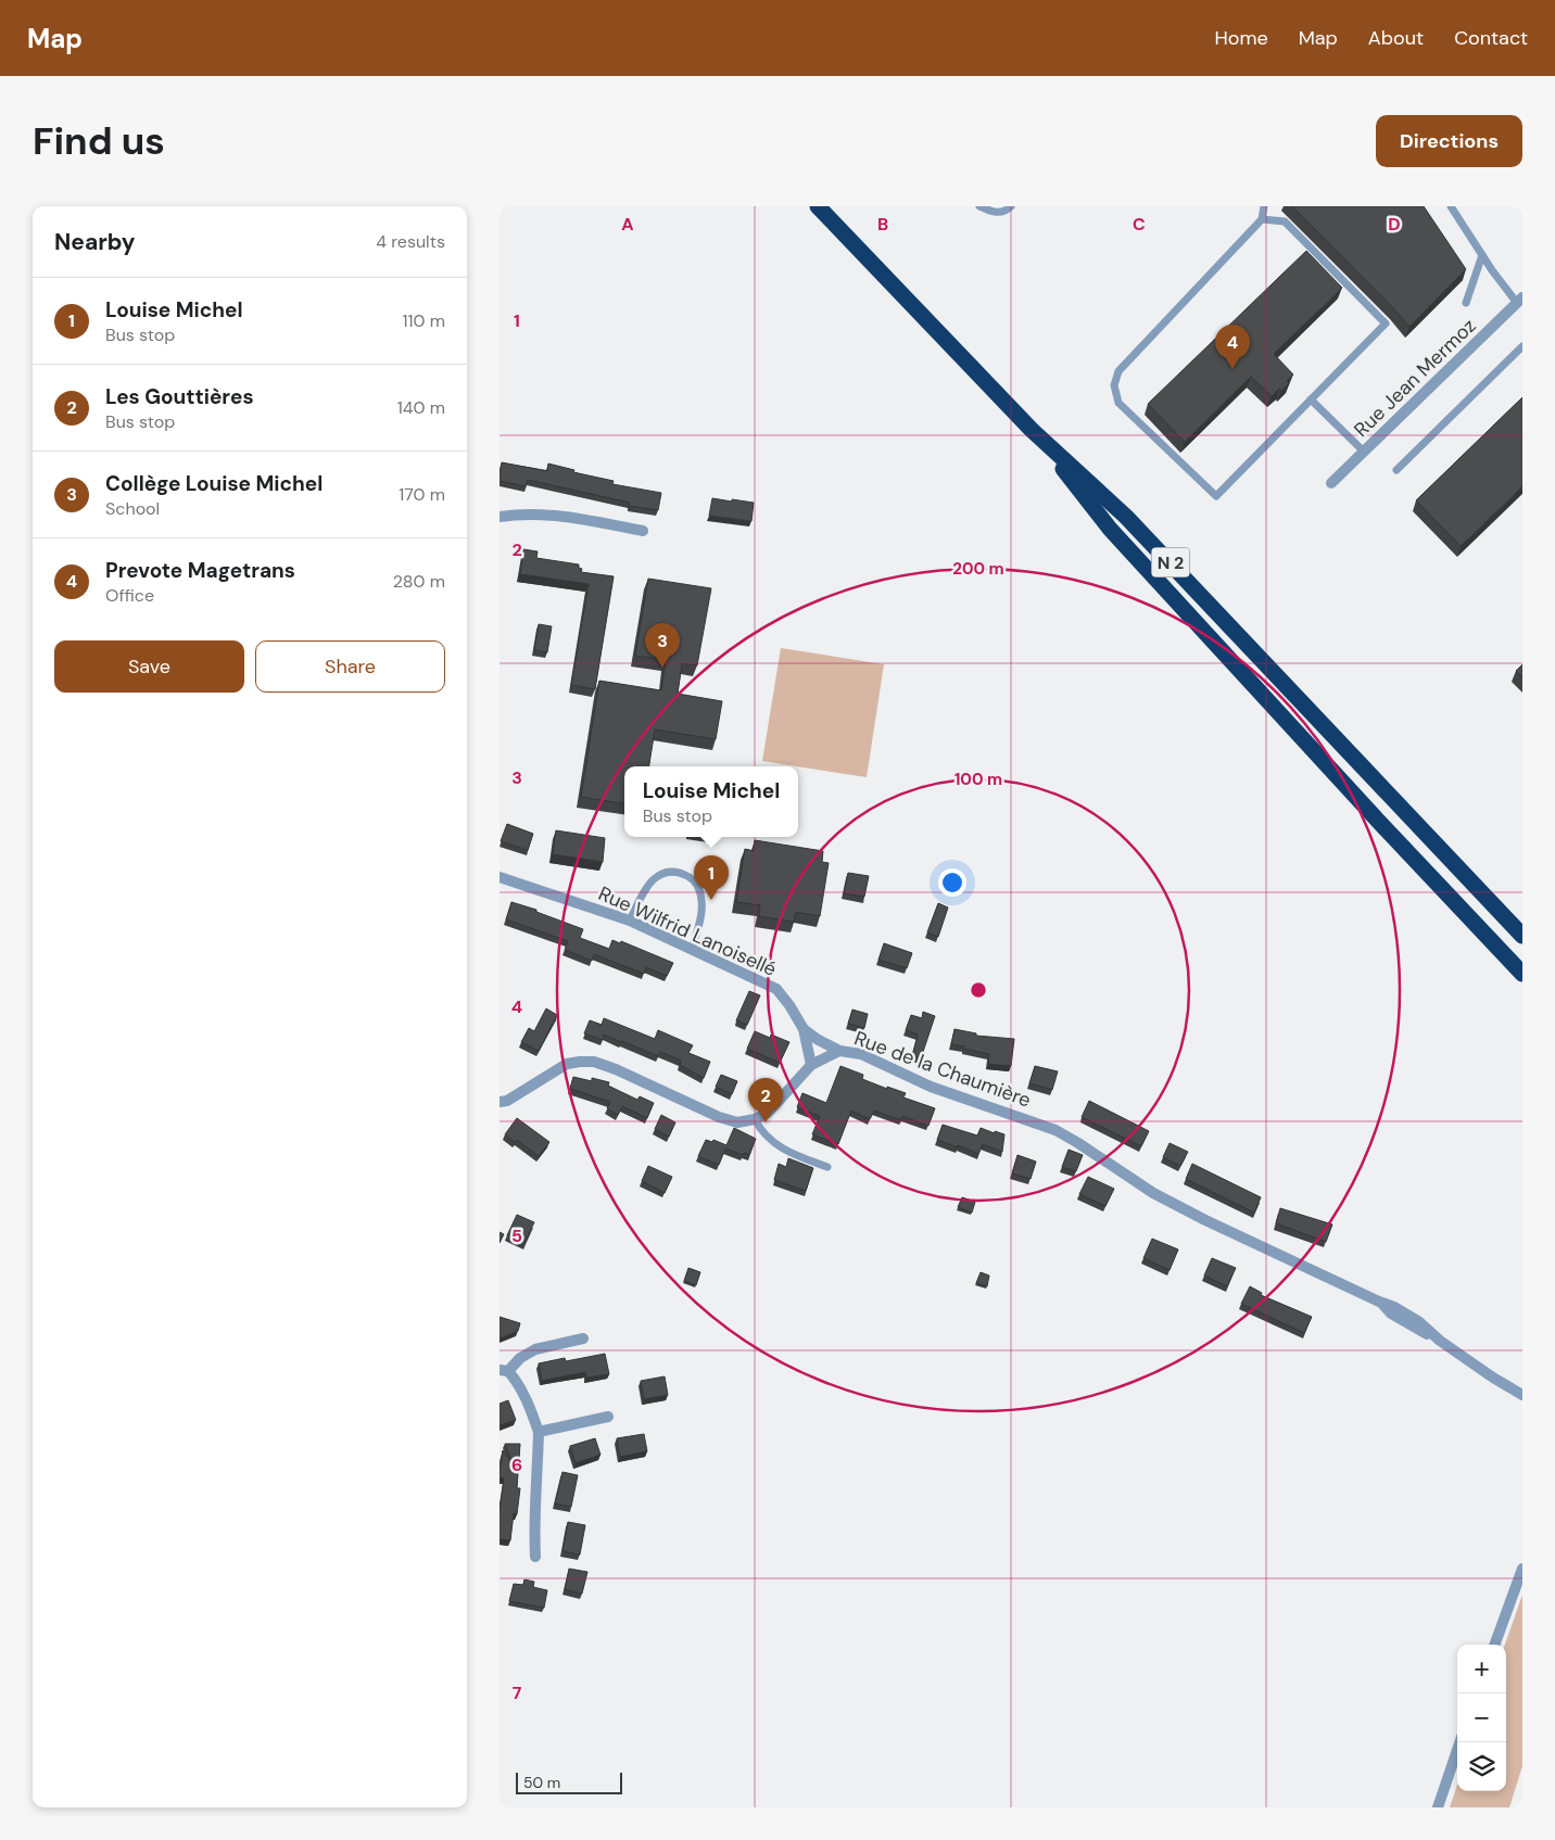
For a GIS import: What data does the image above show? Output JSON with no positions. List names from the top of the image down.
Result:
{
  "streets": {
    "highway": ["N 2"],
    "street": ["Rue Jean Mermoz", "Rue Wilfrid Lanoisellé", "Rue de la Chaumière"]
  },
  "crossings": [
    ["Rue Wilfrid Lanoisellé", "Rue de la Chaumière"]
  ],
  "scale_bar": "50 m",
  "page": {
    "header": "Map",
    "nav": [
      "Home",
      "Map",
      "About",
      "Contact"
    ],
    "buttons": [
      "Directions",
      ["Save", "Share"]
    ],
    "title": "Find us",
    "heading": ["Nearby", "4 results"],
    "list": [
      {
        "mark": "1",
        "name": "Louise Michel",
        "note": "Bus stop",
        "value": "110 m"
      },
      {
        "mark": "2",
        "name": "Les Gouttières",
        "note": "Bus stop",
        "value": "140 m"
      },
      {
        "mark": "3",
        "name": "Collège Louise Michel",
        "note": "School",
        "value": "170 m"
      },
      {
        "mark": "4",
        "name": "Prevote Magetrans",
        "note": "Office",
        "value": "280 m"
      }
    ],
    "pins": [
      "4",
      "3",
      "1",
      "2"
    ],
    "popup": ["Louise Michel", "Bus stop"],
    "map_buttons": ["+", "−"],
    "scale": "50 m"
  },
  "grid": {
    "columns": [
      "A",
      "B",
      "C",
      "D"
    ],
    "rows": [
      "1",
      "2",
      "3",
      "4",
      "5",
      "6",
      "7"
    ]
  },
  "rings": ["200 m", "100 m"]
}
